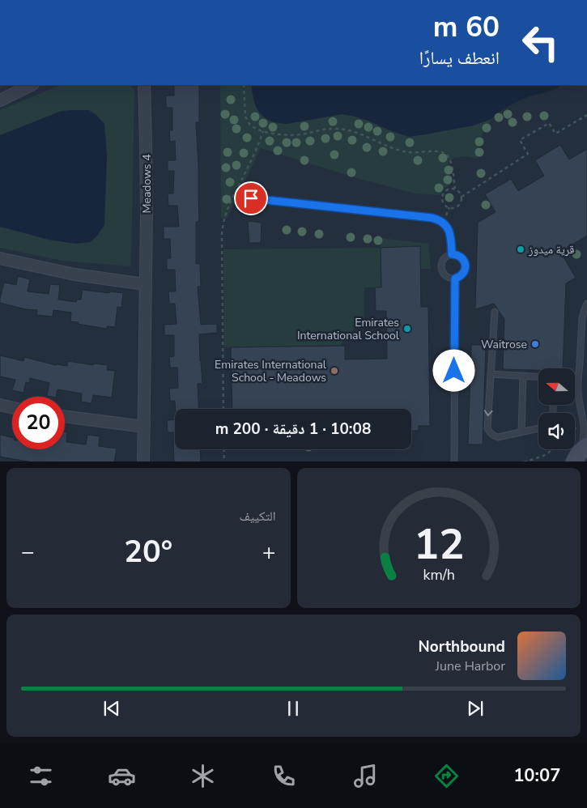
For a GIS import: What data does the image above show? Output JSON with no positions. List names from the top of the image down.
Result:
{
  "streets": {
    "street": ["Meadows 4"]
  },
  "places": [
    "قرية ميدوز",
    "Emirates International School",
    "Waitrose",
    "Emirates International School - Meadows"
  ],
  "north": "left",
  "page": {
    "turn": ["60 m", "انعطف يسارًا"],
    "limit": "20",
    "trip": "10:08 · 1 دقيقة · 200 m",
    "tile": "التكييف",
    "heat": ["−", "20°", "+"],
    "song": ["Northbound", "June Harbor"],
    "tabs": "10:07",
    "gauge": ["12", "km/h"]
  }
}
